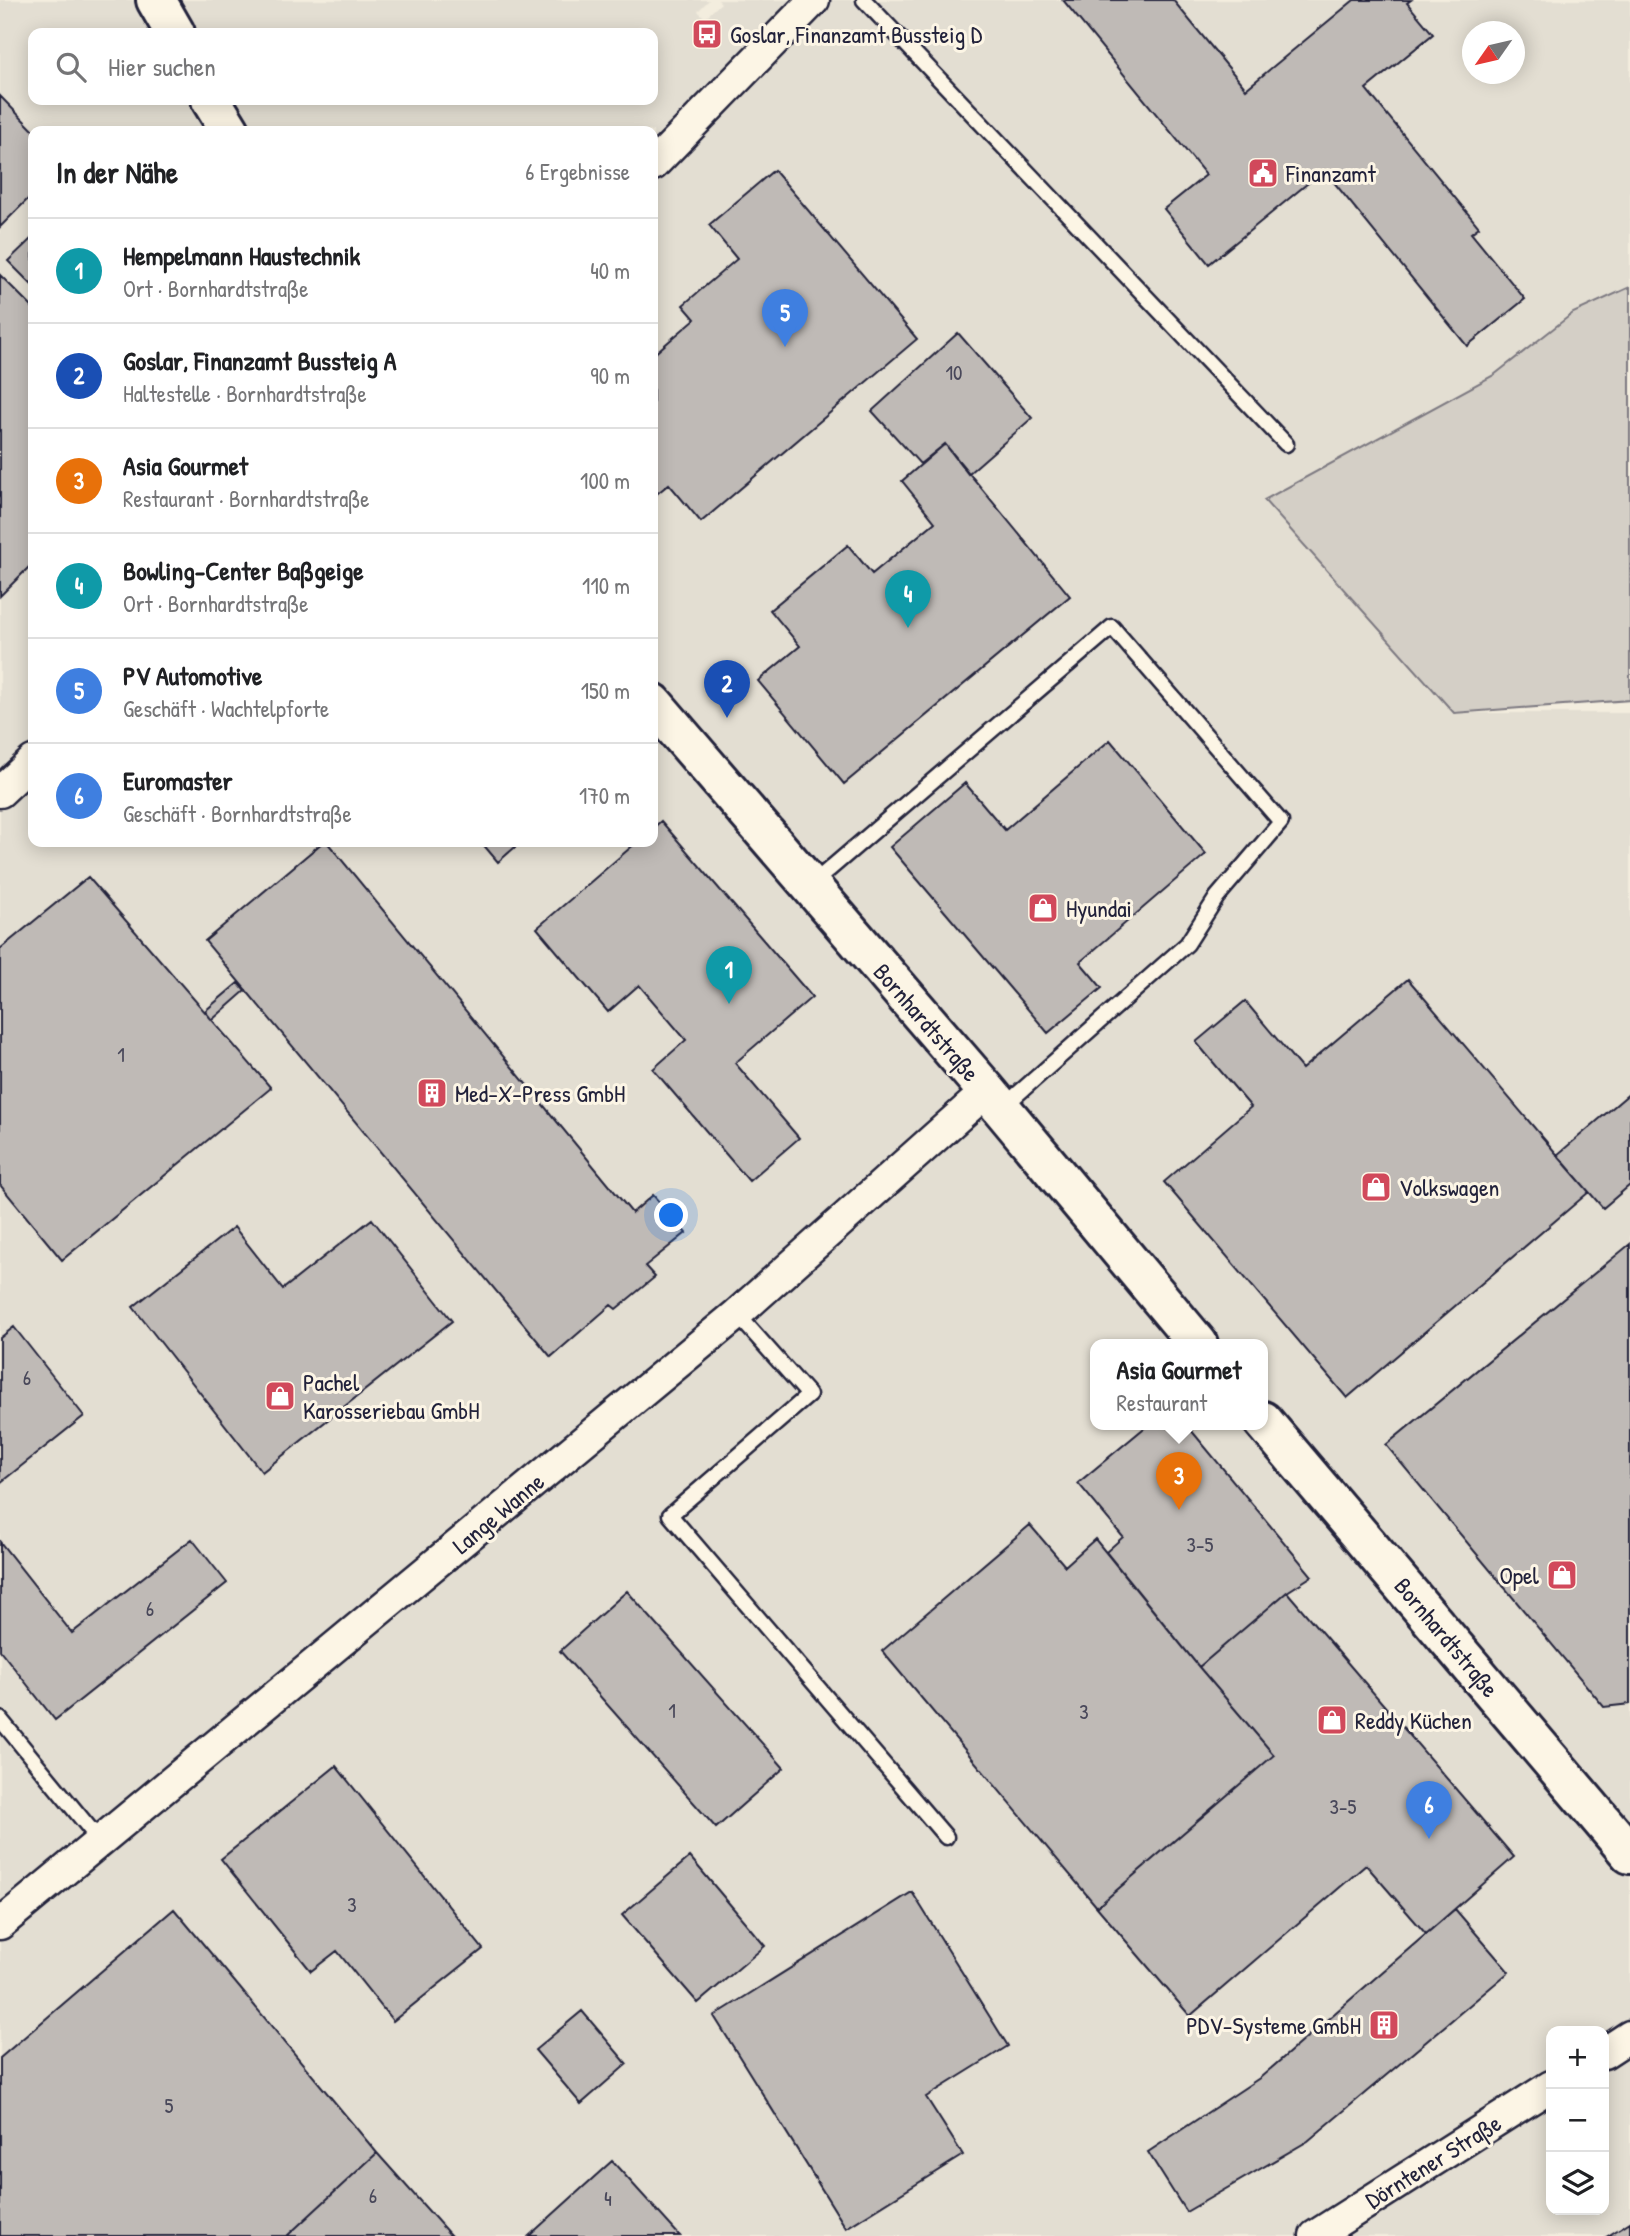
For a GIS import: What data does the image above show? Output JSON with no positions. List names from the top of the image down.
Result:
{
  "streets": {
    "street": ["Bornhardtstraße", "Lange Wanne", "Dörntener Straße"]
  },
  "crossings": [
    ["Bornhardtstraße", "Lange Wanne"]
  ],
  "places": {
    "bus stop": ["Goslar, Finanzamt Bussteig D"],
    "public building": ["Finanzamt"],
    "shop": [
      "Hyundai",
      "Volkswagen",
      "Pachel Karosseriebau GmbH",
      "Opel",
      "Reddy Küchen"
    ],
    "building": ["Med-X-Press GmbH", "PDV-Systeme GmbH"]
  },
  "house_numbers": [
    "10",
    "1",
    "6",
    "3-5",
    "6",
    "1",
    "3",
    "3-5",
    "3",
    "5",
    "6",
    "4"
  ],
  "north": "bottom left",
  "page": {
    "search": "Hier suchen",
    "heading": ["In der Nähe", "6 Ergebnisse"],
    "list": [
      {
        "mark": "1",
        "name": "Hempelmann Haustechnik",
        "note": "Ort · Bornhardtstraße",
        "value": "40 m"
      },
      {
        "mark": "2",
        "name": "Goslar, Finanzamt Bussteig A",
        "note": "Haltestelle · Bornhardtstraße",
        "value": "90 m"
      },
      {
        "mark": "3",
        "name": "Asia Gourmet",
        "note": "Restaurant · Bornhardtstraße",
        "value": "100 m"
      },
      {
        "mark": "4",
        "name": "Bowling-Center Baßgeige",
        "note": "Ort · Bornhardtstraße",
        "value": "110 m"
      },
      {
        "mark": "5",
        "name": "PV Automotive",
        "note": "Geschäft · Wachtelpforte",
        "value": "150 m"
      },
      {
        "mark": "6",
        "name": "Euromaster",
        "note": "Geschäft · Bornhardtstraße",
        "value": "170 m"
      }
    ],
    "pins": [
      "5",
      "4",
      "2",
      "1",
      "3",
      "6"
    ],
    "popup": ["Asia Gourmet", "Restaurant"],
    "map_buttons": ["+", "−"]
  }
}
